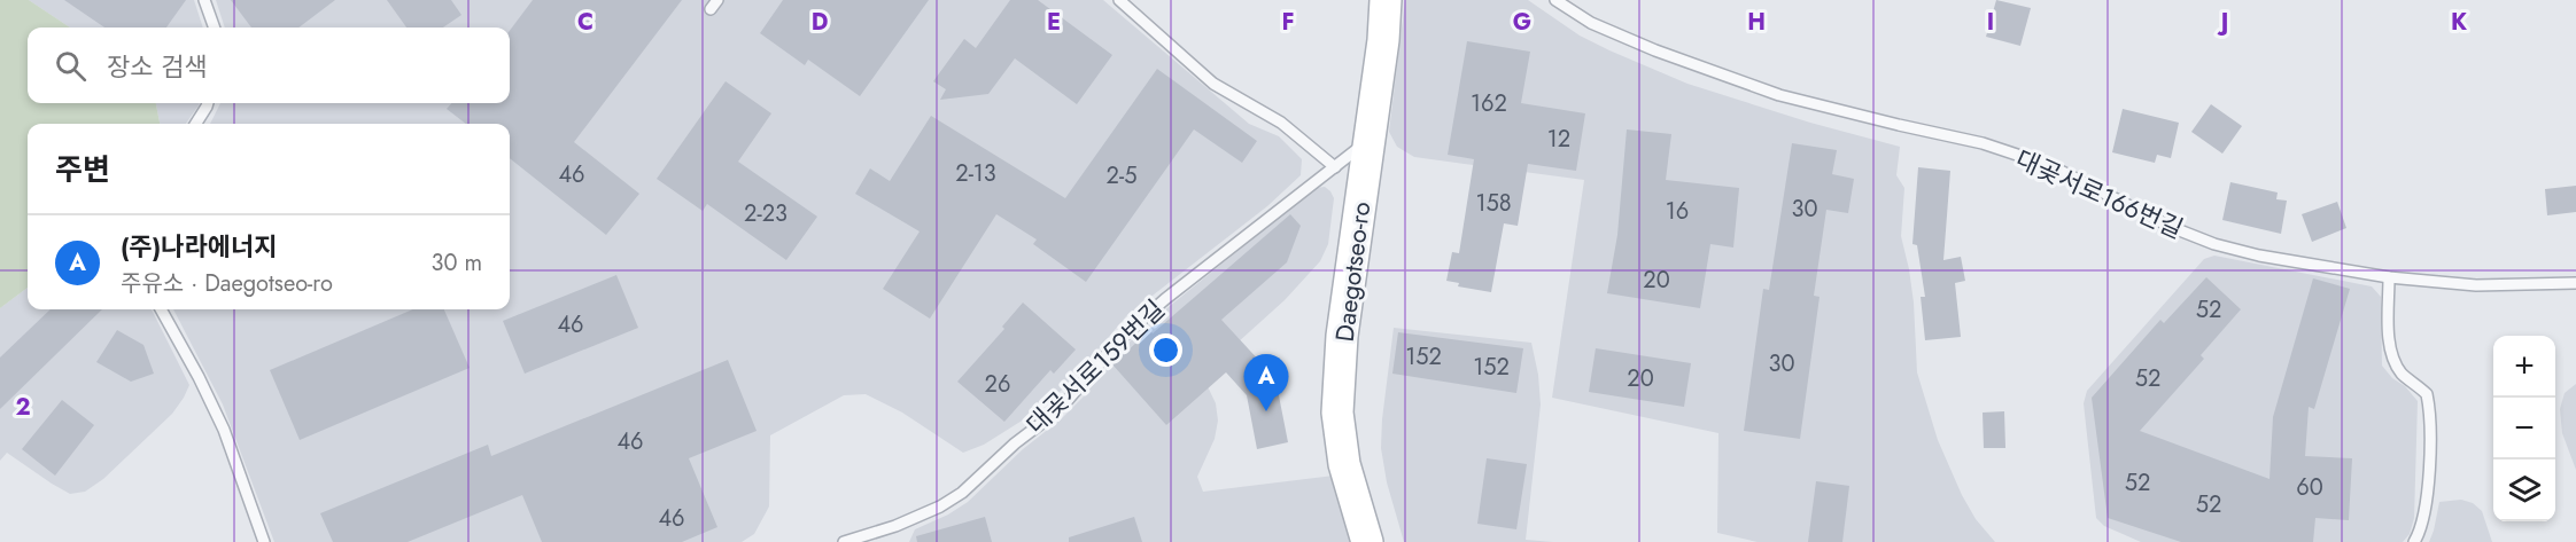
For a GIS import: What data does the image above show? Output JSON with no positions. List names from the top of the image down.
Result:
{
  "streets": {
    "street": ["Daegotseo-ro"],
    "lane": ["대곶서로166번길", "대곶서로159번길"]
  },
  "crossings": [
    ["Daegotseo-ro", "대곶서로159번길"]
  ],
  "house_numbers": [
    "162",
    "12",
    "2-13",
    "46",
    "2-5",
    "158",
    "30",
    "16",
    "2-23",
    "20",
    "52",
    "46",
    "152",
    "30",
    "152",
    "20",
    "52",
    "26",
    "46",
    "52",
    "60",
    "52",
    "46"
  ],
  "page": {
    "search": "장소 검색",
    "heading": "주변",
    "list": [
      {
        "mark": "A",
        "name": "(주)나라에너지",
        "note": "주유소 · Daegotseo-ro",
        "value": "30 m"
      }
    ],
    "map_buttons": ["+", "−"],
    "pins": "A"
  },
  "grid": {
    "columns": [
      "C",
      "D",
      "E",
      "F",
      "G",
      "H",
      "I",
      "J",
      "K"
    ],
    "rows": ["2"]
  }
}
